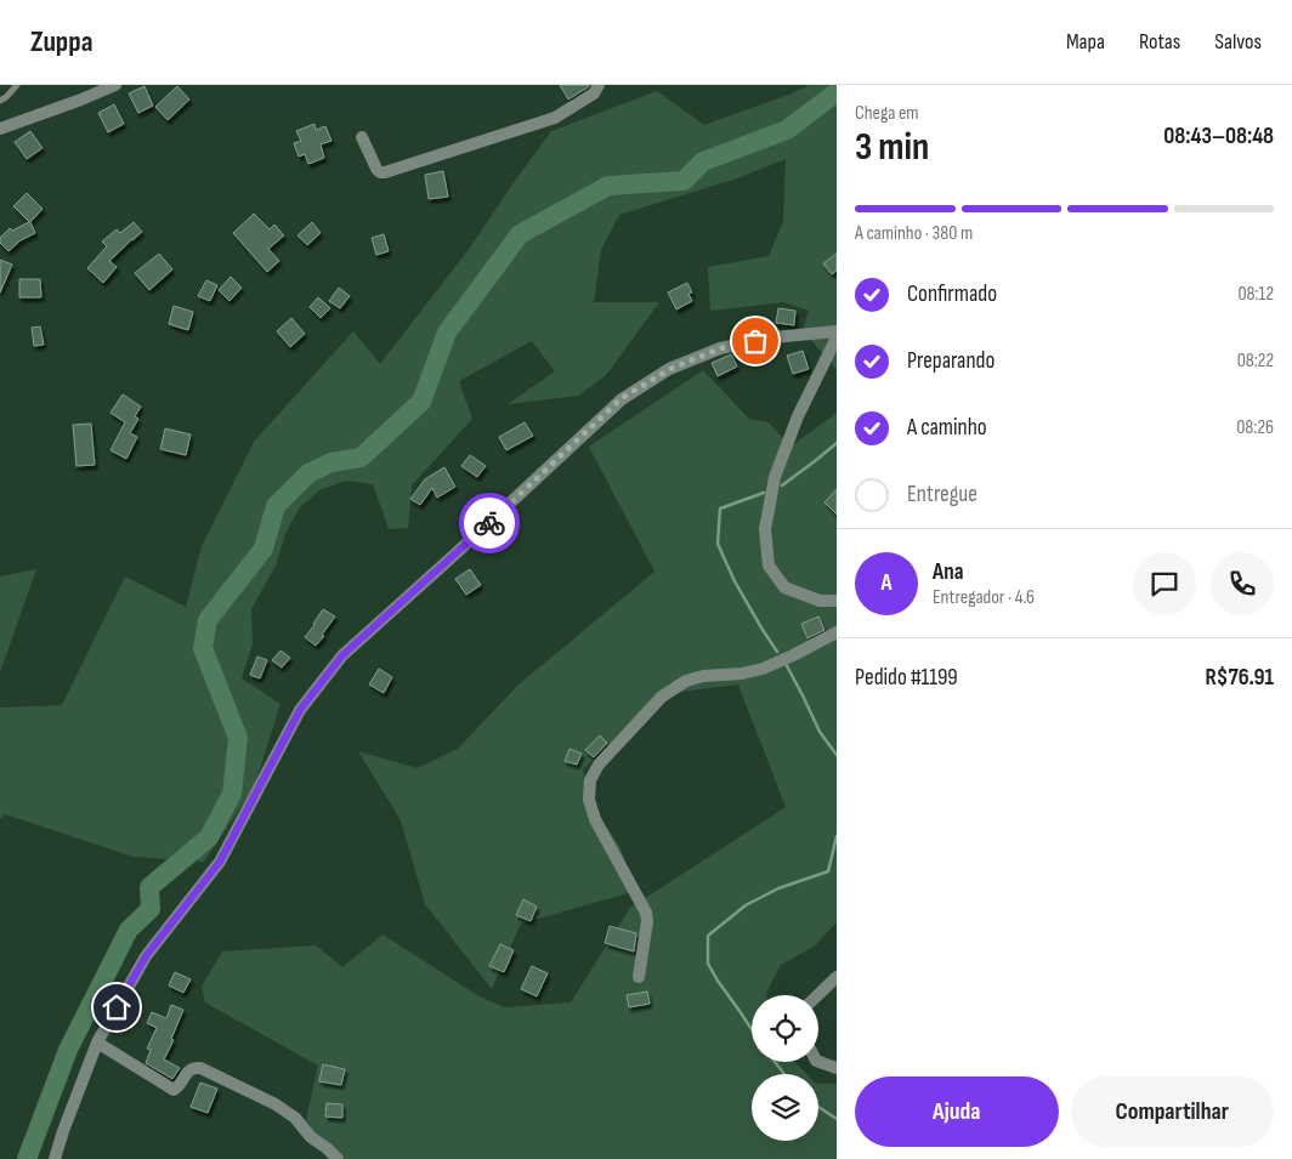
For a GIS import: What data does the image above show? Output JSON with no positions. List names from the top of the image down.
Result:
{
  "page": {
    "header": "Zuppa",
    "nav": ["Mapa", "Rotas", "Salvos"],
    "heading": ["3 min", "Chega em", "08:43–08:48"],
    "panel": [
      "Ana",
      "Entregador · 4.6",
      "Pedido #1199",
      "R$76.91"
    ],
    "bar": "A caminho · 380 m",
    "list": [
      ["Confirmado", "08:12"],
      ["Preparando", "08:22"],
      ["A caminho", "08:26"],
      "Entregue"
    ],
    "round": "A",
    "buttons": ["Ajuda", "Compartilhar"]
  }
}
